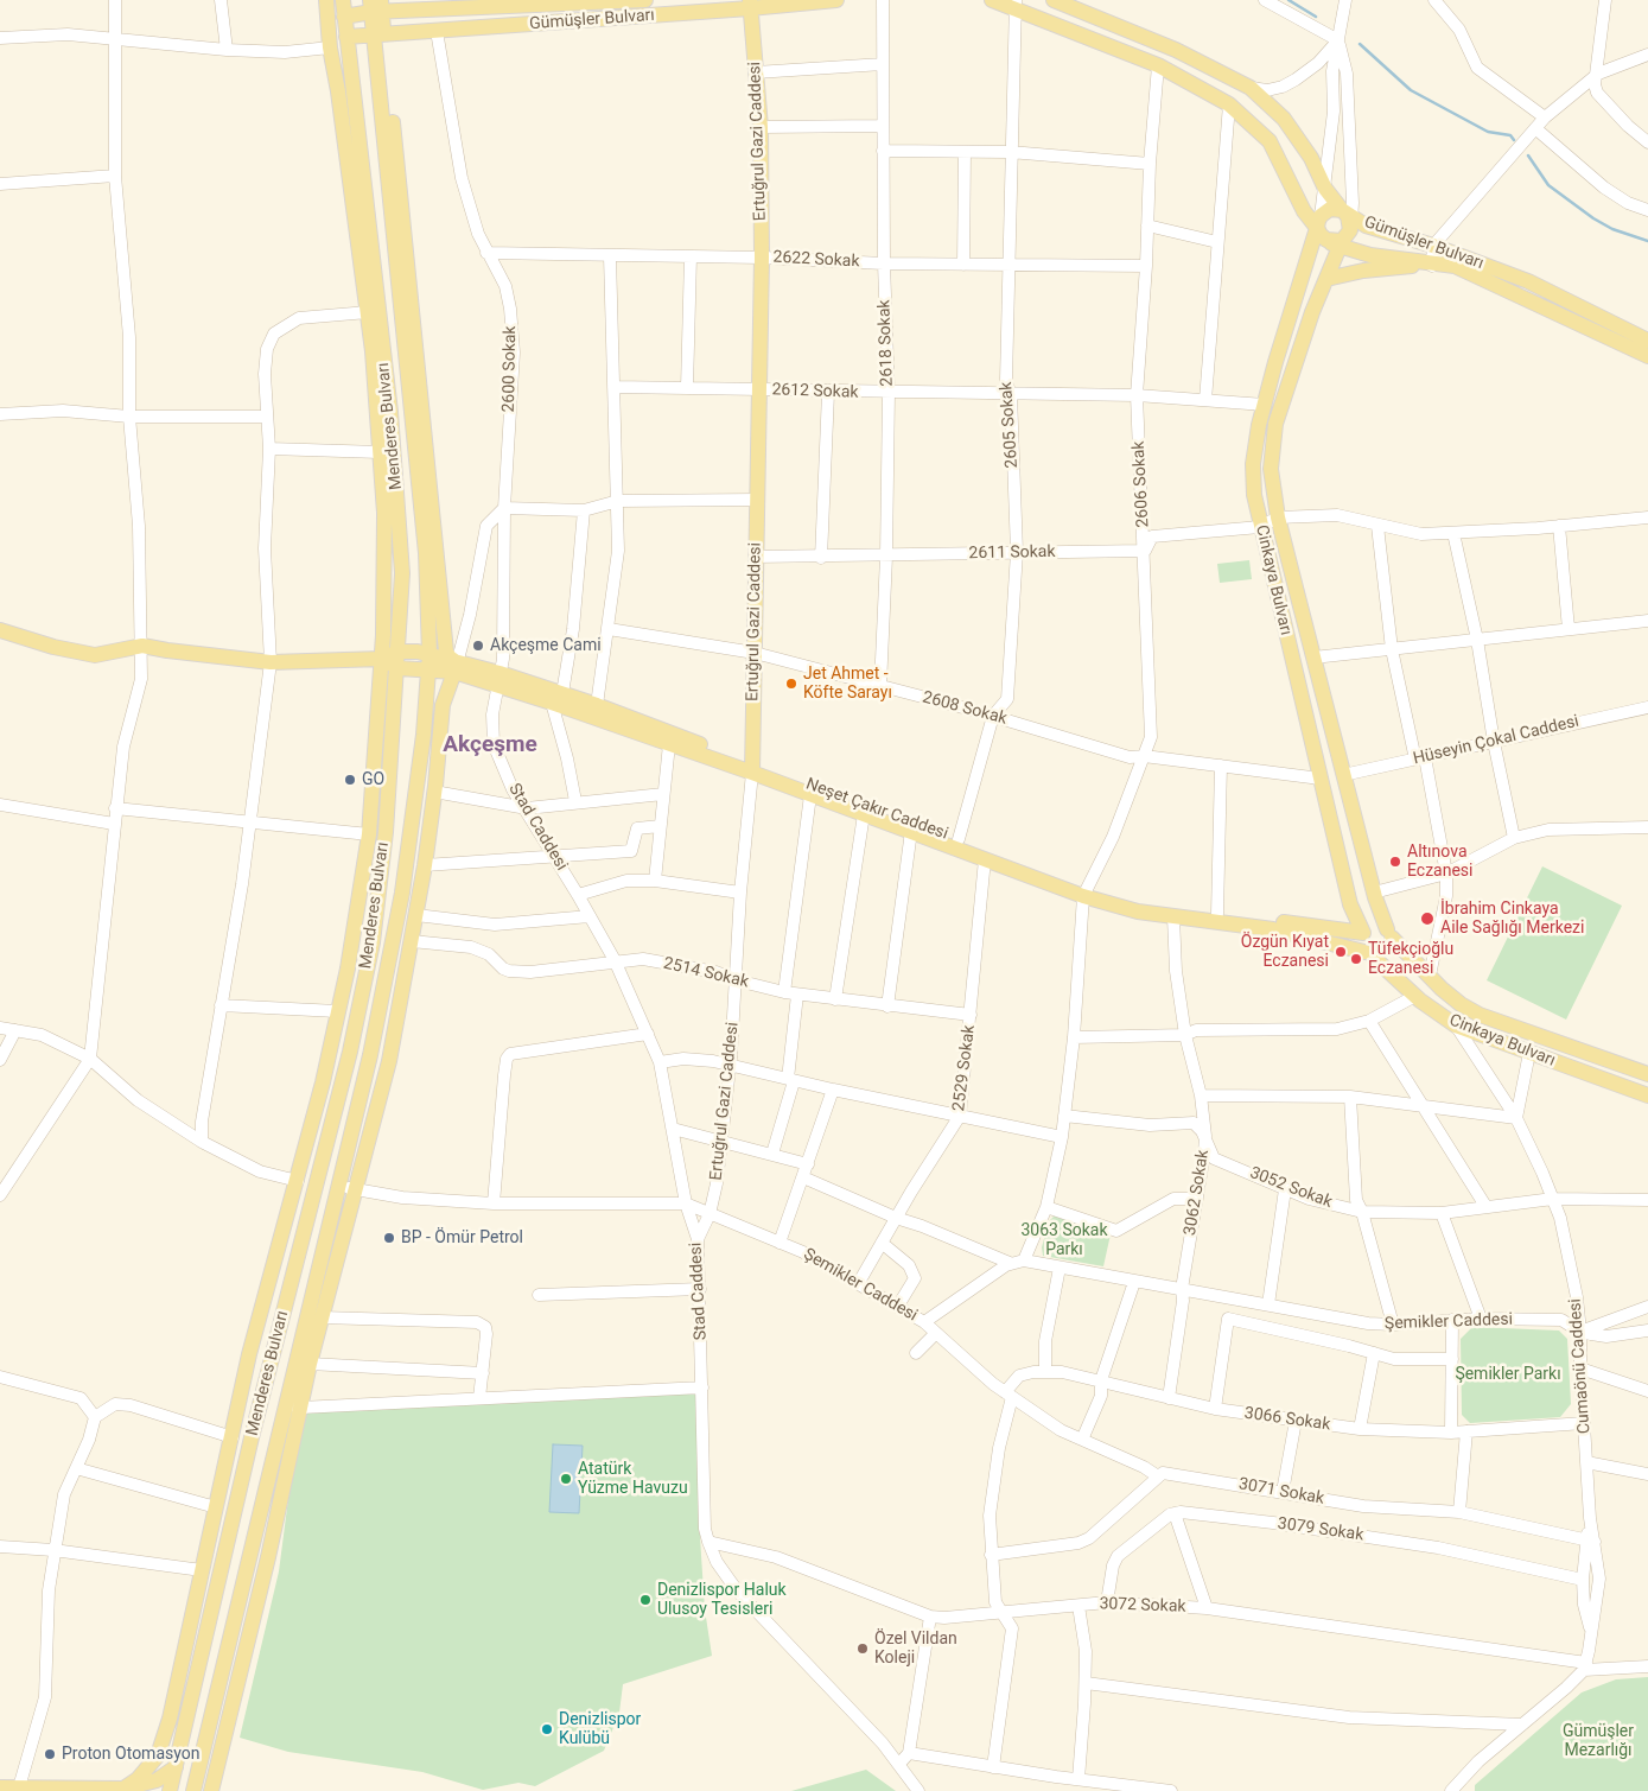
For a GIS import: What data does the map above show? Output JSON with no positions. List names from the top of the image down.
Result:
{
  "streets": {
    "main road": [
      "Gümüşler Bulvarı",
      "Ertuğrul Gazi Caddesi",
      "Menderes Bulvarı",
      "Cinkaya Bulvarı",
      "Neşet Çakır Caddesi"
    ],
    "street": [
      "2622 Sokak",
      "2618 Sokak",
      "2600 Sokak",
      "2612 Sokak",
      "2605 Sokak",
      "2606 Sokak",
      "2611 Sokak",
      "2608 Sokak",
      "Hüseyin Çokal Caddesi",
      "Stad Caddesi",
      "2514 Sokak",
      "2529 Sokak",
      "3052 Sokak",
      "3062 Sokak",
      "Şemikler Caddesi",
      "Cumaönü Caddesi",
      "3066 Sokak",
      "3071 Sokak",
      "3079 Sokak",
      "3072 Sokak"
    ]
  },
  "crossings": [
    ["Gümüşler Bulvarı", "Ertuğrul Gazi Caddesi"],
    ["Gümüşler Bulvarı", "2600 Sokak"],
    ["Gümüşler Bulvarı", "Menderes Bulvarı"],
    ["Gümüşler Bulvarı", "Cinkaya Bulvarı"],
    ["Ertuğrul Gazi Caddesi", "2622 Sokak"],
    ["Ertuğrul Gazi Caddesi", "2612 Sokak"],
    ["Ertuğrul Gazi Caddesi", "2611 Sokak"],
    ["Ertuğrul Gazi Caddesi", "2608 Sokak"],
    ["Ertuğrul Gazi Caddesi", "Neşet Çakır Caddesi"],
    ["Ertuğrul Gazi Caddesi", "Stad Caddesi"],
    ["Ertuğrul Gazi Caddesi", "2514 Sokak"],
    ["Ertuğrul Gazi Caddesi", "Şemikler Caddesi"],
    ["2622 Sokak", "2618 Sokak"],
    ["2622 Sokak", "2600 Sokak"],
    ["2622 Sokak", "2605 Sokak"],
    ["2622 Sokak", "2606 Sokak"],
    ["2618 Sokak", "2612 Sokak"],
    ["2618 Sokak", "2611 Sokak"],
    ["2618 Sokak", "2608 Sokak"],
    ["2600 Sokak", "Neşet Çakır Caddesi"],
    ["2600 Sokak", "Stad Caddesi"],
    ["2612 Sokak", "2605 Sokak"],
    ["2612 Sokak", "2606 Sokak"],
    ["2612 Sokak", "Cinkaya Bulvarı"],
    ["2605 Sokak", "2611 Sokak"],
    ["2605 Sokak", "2608 Sokak"],
    ["2605 Sokak", "Neşet Çakır Caddesi"],
    ["Menderes Bulvarı", "Neşet Çakır Caddesi"],
    ["Menderes Bulvarı", "Şemikler Caddesi"],
    ["2606 Sokak", "2611 Sokak"],
    ["2606 Sokak", "2608 Sokak"],
    ["2606 Sokak", "Neşet Çakır Caddesi"],
    ["Cinkaya Bulvarı", "2608 Sokak"],
    ["Cinkaya Bulvarı", "Hüseyin Çokal Caddesi"],
    ["Cinkaya Bulvarı", "Neşet Çakır Caddesi"],
    ["Cinkaya Bulvarı", "Cumaönü Caddesi"],
    ["Neşet Çakır Caddesi", "Stad Caddesi"],
    ["Neşet Çakır Caddesi", "2529 Sokak"],
    ["Neşet Çakır Caddesi", "3062 Sokak"],
    ["Stad Caddesi", "2514 Sokak"],
    ["Stad Caddesi", "Şemikler Caddesi"],
    ["Stad Caddesi", "3072 Sokak"],
    ["2514 Sokak", "2529 Sokak"],
    ["2529 Sokak", "Şemikler Caddesi"],
    ["3052 Sokak", "3062 Sokak"],
    ["3052 Sokak", "Cumaönü Caddesi"],
    ["3062 Sokak", "Şemikler Caddesi"],
    ["3062 Sokak", "3066 Sokak"],
    ["Şemikler Caddesi", "Cumaönü Caddesi"],
    ["Cumaönü Caddesi", "3066 Sokak"],
    ["Cumaönü Caddesi", "3071 Sokak"],
    ["Cumaönü Caddesi", "3079 Sokak"],
    ["Cumaönü Caddesi", "3072 Sokak"]
  ],
  "districts": ["Akçeşme"],
  "parks": ["3063 Sokak Parkı", "Şemikler Parkı", "Gümüşler Mezarlığı"],
  "places": [
    "Akçeşme Cami",
    "Jet Ahmet - Köfte Sarayı",
    "GO",
    "Altınova Eczanesi",
    "İbrahim Cinkaya Aile Sağlığı Merkezi",
    "Özgün Kıyat Eczanesi",
    "Tüfekçioğlu Eczanesi",
    "BP - Ömür Petrol",
    "Atatürk Yüzme Havuzu",
    "Denizlispor Haluk Ulusoy Tesisleri",
    "Özel Vildan Koleji",
    "Denizlispor Kulübü",
    "Proton Otomasyon"
  ]
}
